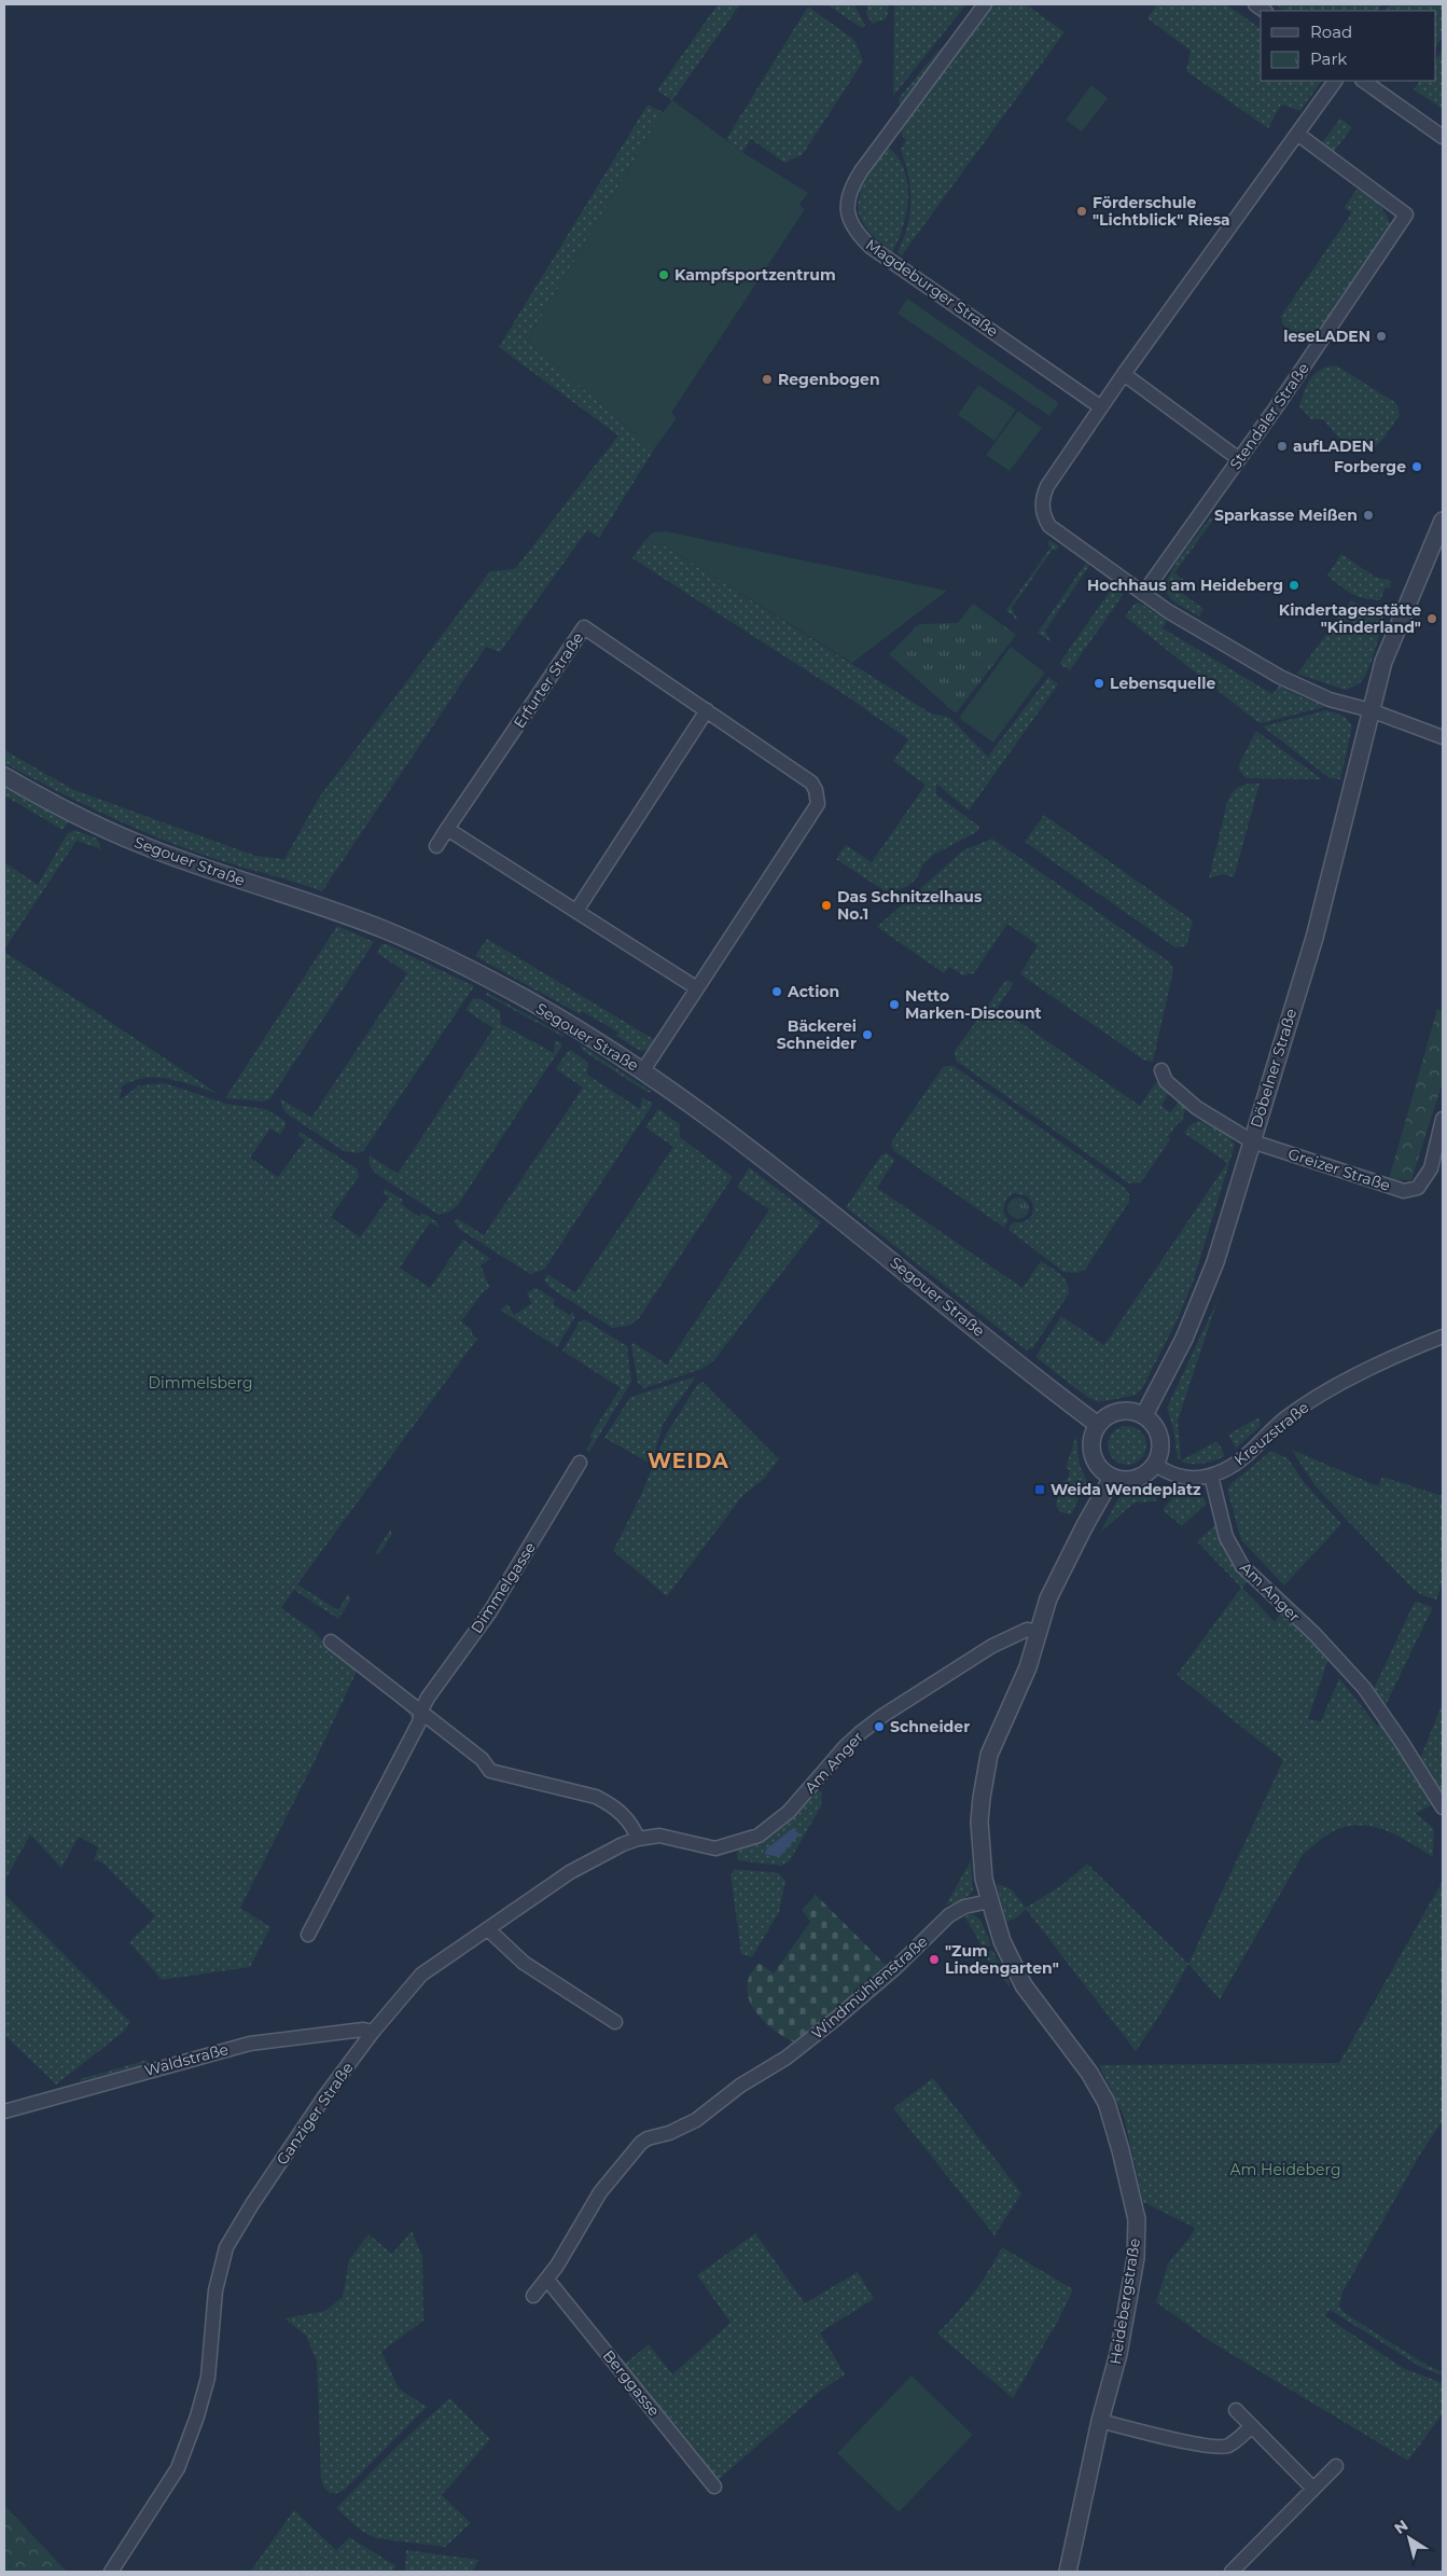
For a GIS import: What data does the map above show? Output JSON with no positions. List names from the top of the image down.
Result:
{
  "streets": {
    "street": [
      "Magdeburger Straße",
      "Stendaler Straße",
      "Erfurter Straße",
      "Segouer Straße",
      "Döbelner Straße",
      "Greizer Straße",
      "Kreuzstraße",
      "Dimmelgasse",
      "Am Anger",
      "Windmühlenstraße",
      "Waldstraße",
      "Ganziger Straße",
      "Heidebergstraße",
      "Berggasse"
    ]
  },
  "crossings": [
    ["Erfurter Straße", "Segouer Straße"],
    ["Segouer Straße", "Döbelner Straße"],
    ["Segouer Straße", "Kreuzstraße"],
    ["Döbelner Straße", "Greizer Straße"],
    ["Döbelner Straße", "Kreuzstraße"],
    ["Kreuzstraße", "Am Anger"],
    ["Am Anger", "Ganziger Straße"],
    ["Windmühlenstraße", "Heidebergstraße"],
    ["Windmühlenstraße", "Berggasse"],
    ["Waldstraße", "Ganziger Straße"]
  ],
  "districts": ["WEIDA"],
  "parks": ["Dimmelsberg", "Am Heideberg"],
  "places": {
    "other": [
      "Förderschule \"Lichtblick\" Riesa",
      "Kampfsportzentrum",
      "leseLADEN",
      "Regenbogen",
      "aufLADEN",
      "Forberge",
      "Sparkasse Meißen",
      "Hochhaus am Heideberg",
      "Kindertagesstätte \"Kinderland\"",
      "Lebensquelle",
      "Das Schnitzelhaus No.1",
      "Action",
      "Netto Marken-Discount",
      "Bäckerei Schneider",
      "Schneider",
      "\"Zum Lindengarten\""
    ],
    "transit": ["Weida Wendeplatz"]
  },
  "legend": ["Road", "Park"],
  "north": "top left"
}
